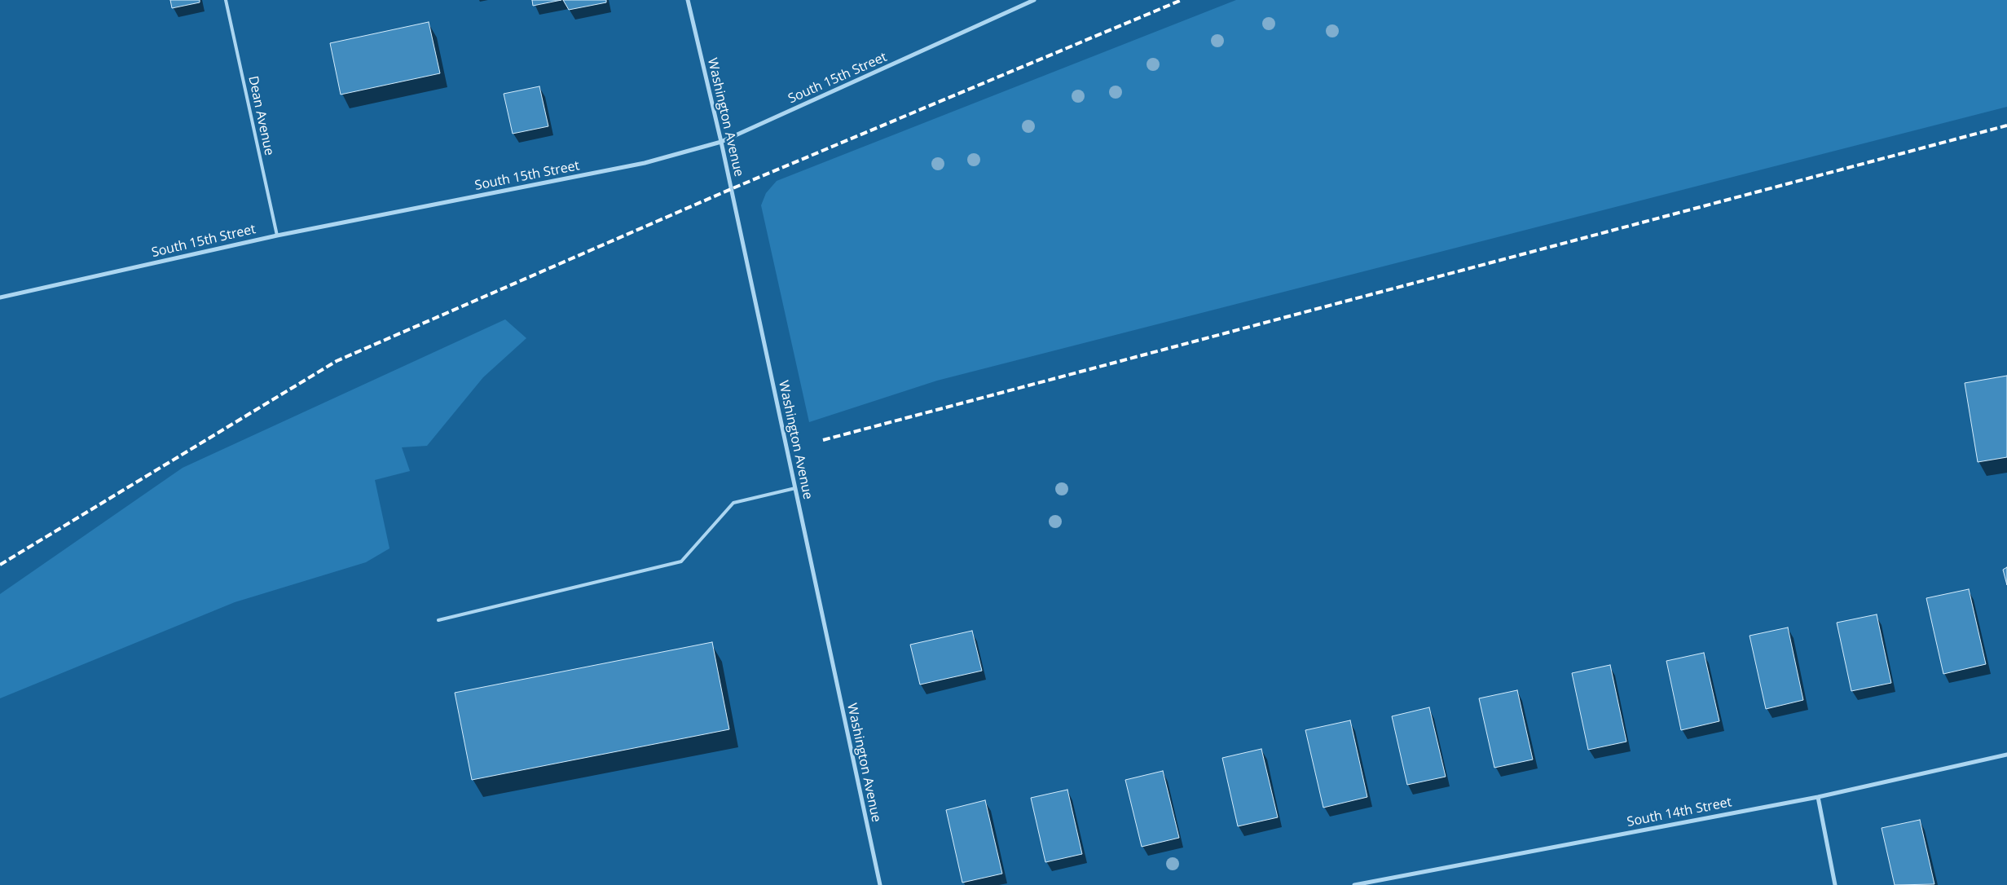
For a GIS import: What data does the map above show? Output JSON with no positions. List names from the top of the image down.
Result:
{
  "streets": {
    "street": ["South 15th Street", "Washington Avenue", "South 14th Street"],
    "lane": ["Dean Avenue"]
  },
  "crossings": [
    ["South 15th Street", "Dean Avenue"],
    ["South 15th Street", "Washington Avenue"]
  ]
}
